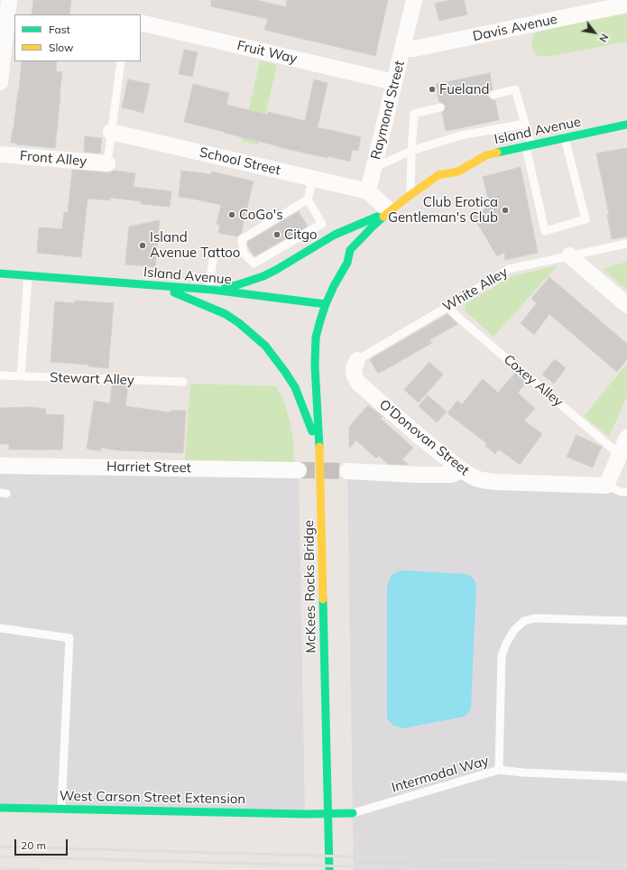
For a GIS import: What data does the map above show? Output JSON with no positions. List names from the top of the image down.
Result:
{
  "streets": {
    "main road": [
      "Island Avenue",
      "McKees Rocks Bridge",
      "Intermodal Way",
      "West Carson Street Extension"
    ],
    "street": [
      "Davis Avenue",
      "Fruit Way",
      "Raymond Street",
      "Front Alley",
      "School Street",
      "O'Donovan Street",
      "Harriet Street"
    ],
    "lane": ["White Alley", "Stewart Alley", "Coxey Alley"]
  },
  "crossings": [
    ["Davis Avenue", "Raymond Street"],
    ["Fruit Way", "Raymond Street"],
    ["Raymond Street", "School Street"],
    ["Island Avenue", "McKees Rocks Bridge"],
    ["White Alley", "Coxey Alley"],
    ["White Alley", "O'Donovan Street"],
    ["Intermodal Way", "West Carson Street Extension"]
  ],
  "places": [
    "Fueland",
    "Club Erotica Gentleman's Club",
    "CoGo's",
    "Citgo",
    "Island Avenue Tattoo"
  ],
  "legend": ["Fast", "Slow"],
  "scale_bar": "20 m",
  "north": "bottom right"
}
